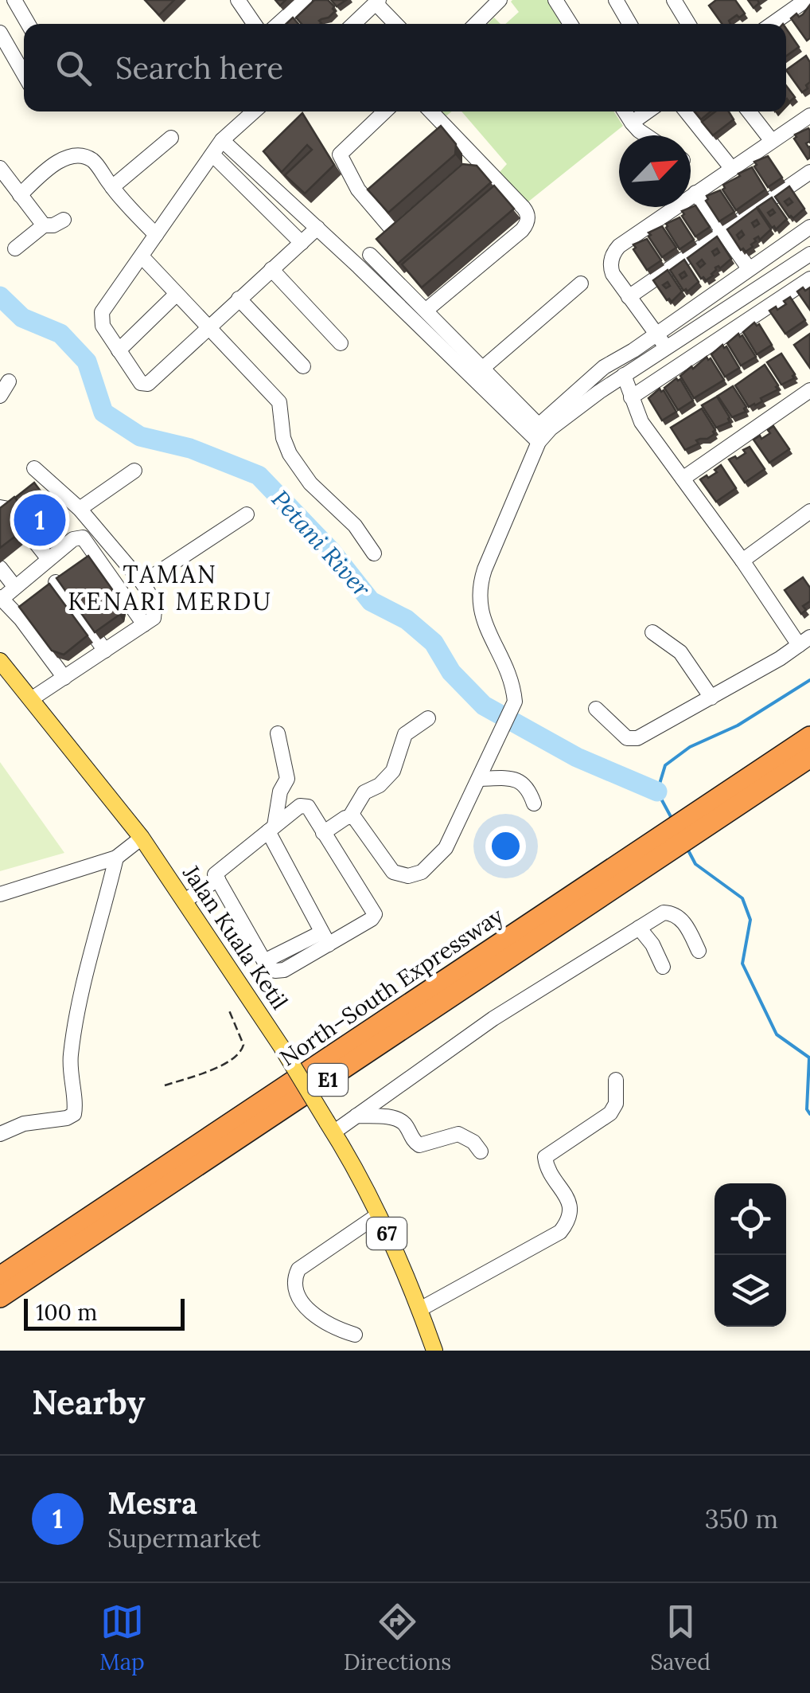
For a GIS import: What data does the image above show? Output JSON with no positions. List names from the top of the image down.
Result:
{
  "streets": {
    "highway": ["North–South Expressway", "E1"],
    "main road": ["Jalan Kuala Ketil", "67"]
  },
  "districts": ["TAMAN KENARI MERDU"],
  "water": ["Petani River"],
  "scale_bar": "100 m",
  "north": "top right",
  "page": {
    "search": "Search here",
    "pins": "1",
    "scale": "100 m",
    "heading": "Nearby",
    "list": [
      {
        "mark": "1",
        "name": "Mesra",
        "note": "Supermarket",
        "value": "350 m"
      }
    ],
    "nav": ["Map", "Directions", "Saved"]
  }
}
